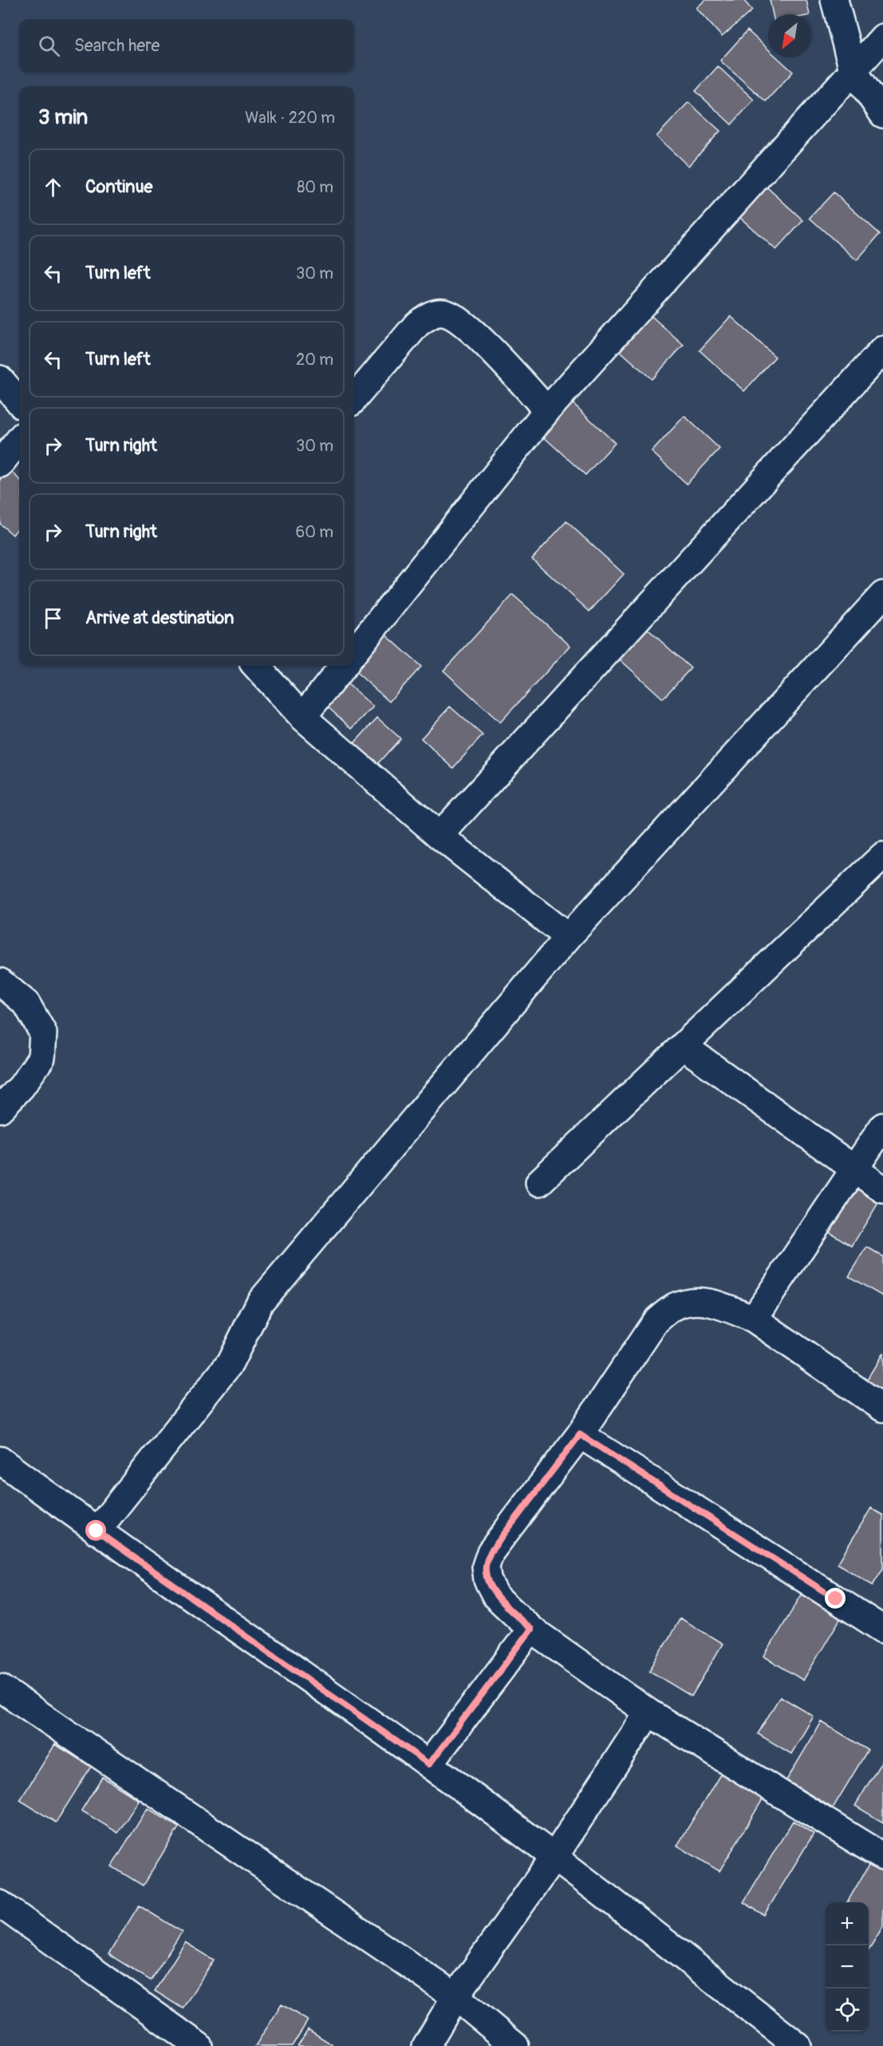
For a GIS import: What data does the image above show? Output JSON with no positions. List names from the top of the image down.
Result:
{
  "north": "bottom left",
  "page": {
    "search": "Search here",
    "heading": ["3 min", "Walk · 220 m"],
    "list": [
      ["Continue", "80 m"],
      ["Turn left", "30 m"],
      ["Turn left", "20 m"],
      ["Turn right", "30 m"],
      ["Turn right", "60 m"],
      "Arrive at destination"
    ],
    "map_buttons": ["+", "−"]
  }
}
